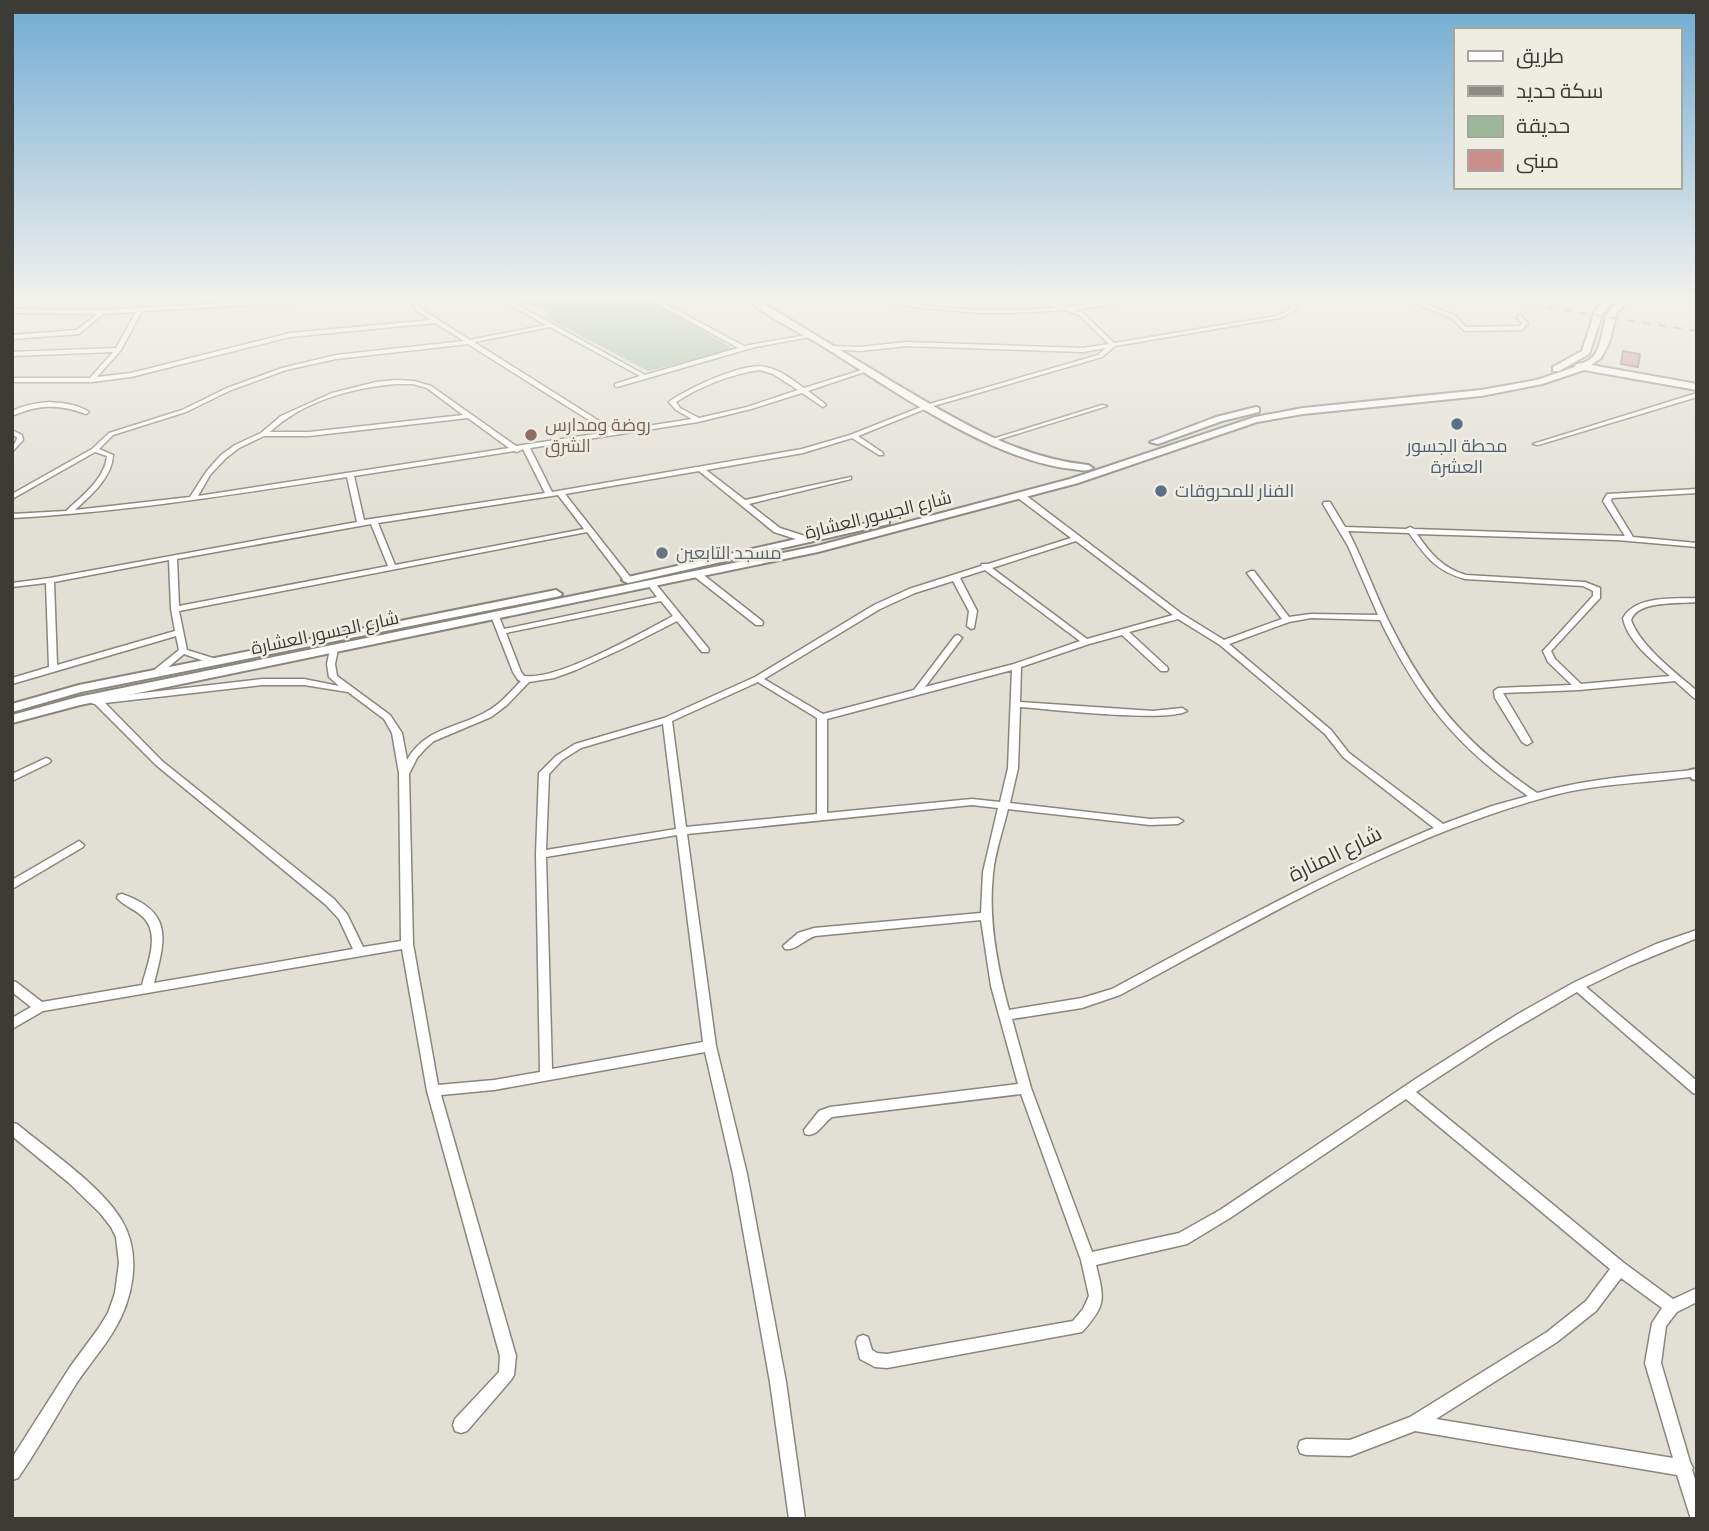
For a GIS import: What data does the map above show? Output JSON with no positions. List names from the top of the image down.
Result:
{
  "streets": {
    "main road": ["شارع الجسور العشارة"],
    "street": ["شارع المنارة"]
  },
  "places": [
    "محطة الجسور العشرة",
    "روضة ومدارس الشرق",
    "الفنار للمحروقات",
    "مسجد التابعين"
  ],
  "legend": [
    "طريق",
    "سكة حديد",
    "حديقة",
    "مبنى"
  ]
}
